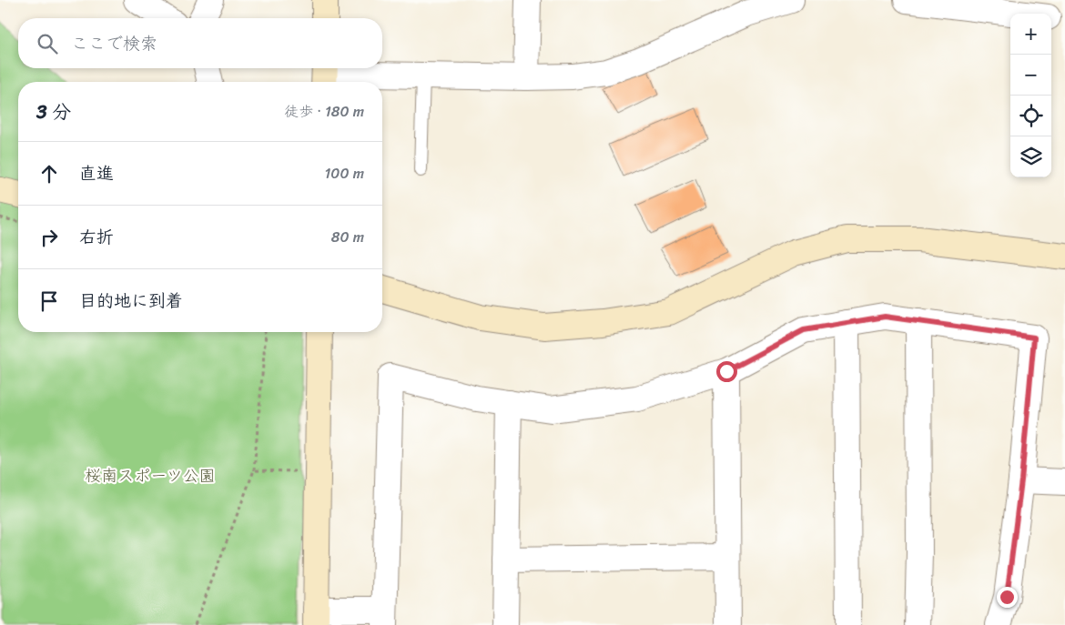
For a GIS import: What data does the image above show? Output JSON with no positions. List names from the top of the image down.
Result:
{
  "parks": ["桜南スポーツ公園"],
  "page": {
    "map_buttons": ["+", "−"],
    "search": "ここで検索",
    "heading": ["3 分", "徒歩 · 180 m"],
    "list": [
      ["直進", "100 m"],
      ["右折", "80 m"],
      "目的地に到着"
    ]
  }
}
